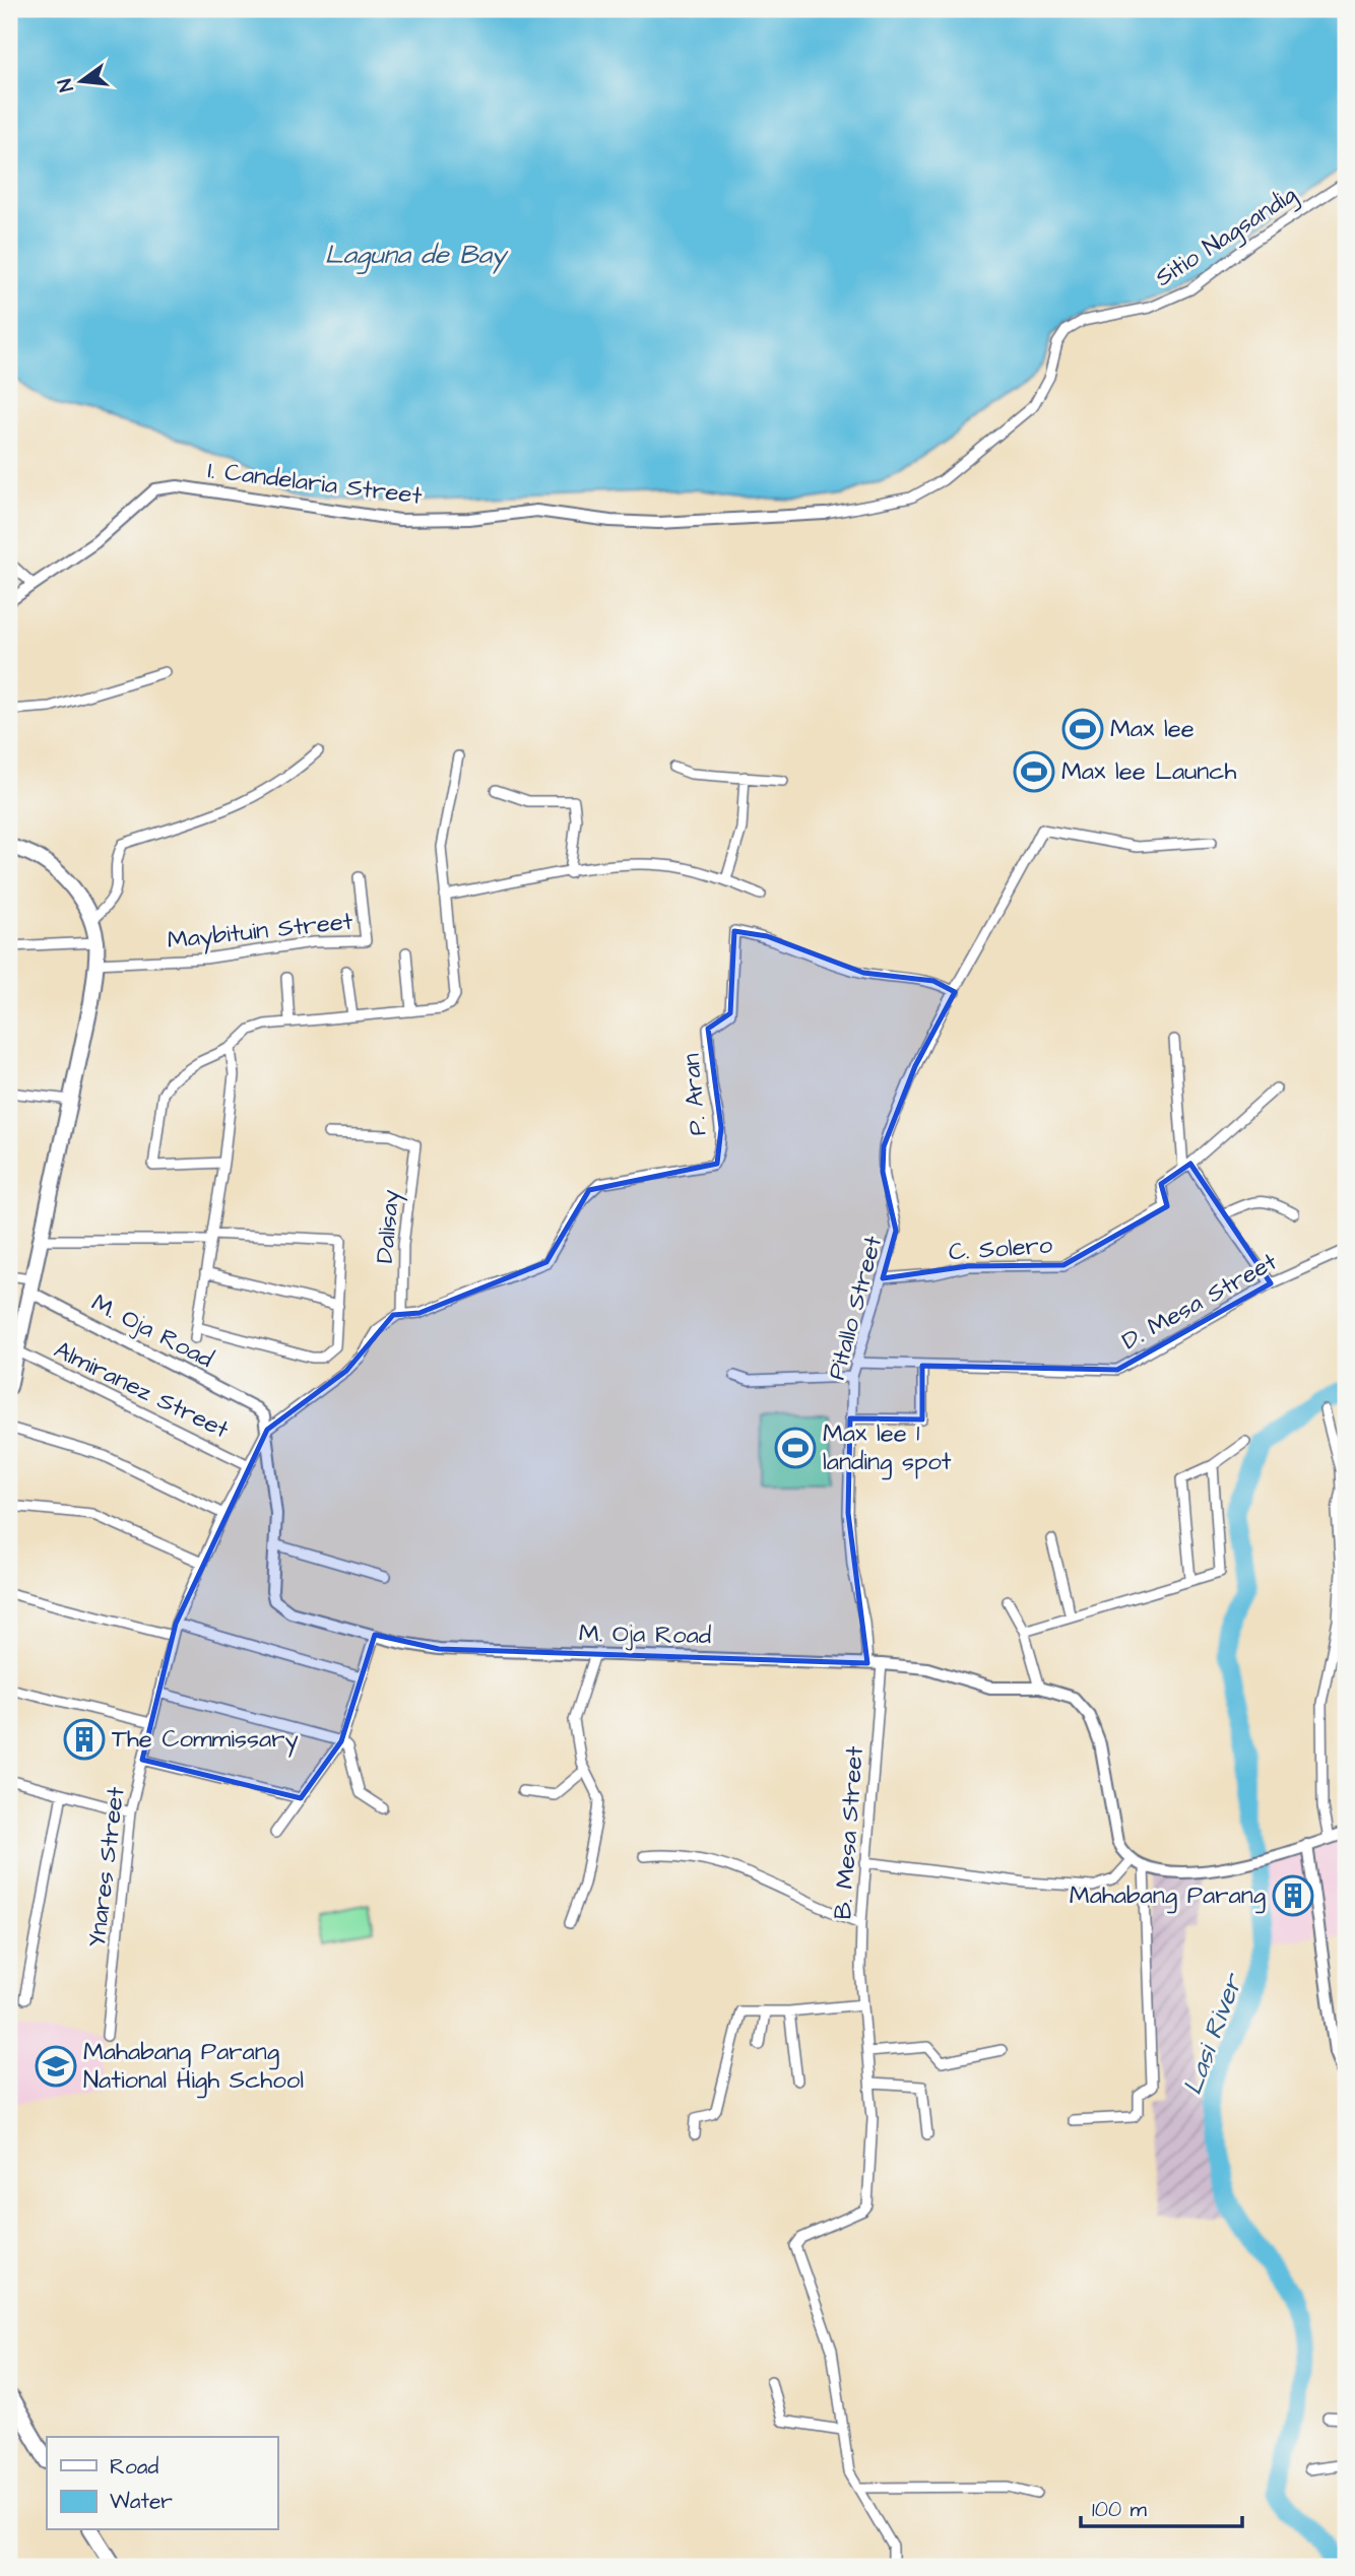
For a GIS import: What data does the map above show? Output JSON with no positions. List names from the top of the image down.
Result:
{
  "streets": {
    "street": [
      "Sitio Nagsandig",
      "I. Candelaria Street",
      "Maybituin Street",
      "P. Aran",
      "Dalisay",
      "C. Solero",
      "D. Mesa Street",
      "Pitallo Street",
      "M. Oja Road",
      "Almiranez Street",
      "B. Mesa Street",
      "Ynares Street"
    ]
  },
  "crossings": [
    ["Sitio Nagsandig", "I. Candelaria Street"],
    ["P. Aran", "Dalisay"],
    ["P. Aran", "Pitallo Street"],
    ["C. Solero", "Pitallo Street"],
    ["D. Mesa Street", "Pitallo Street"],
    ["Pitallo Street", "M. Oja Road"],
    ["M. Oja Road", "B. Mesa Street"],
    ["M. Oja Road", "Ynares Street"],
    ["Almiranez Street", "Ynares Street"]
  ],
  "water": ["Laguna de Bay", "Lasi River"],
  "places": {
    "sports": ["Max lee", "Max lee Launch", "Max lee 1 landing spot"],
    "building": ["The Commissary", "Mahabang Parang"],
    "school or university": ["Mahabang Parang National High School"]
  },
  "legend": ["Road", "Water"],
  "scale_bar": "100 m",
  "north": "left"
}
